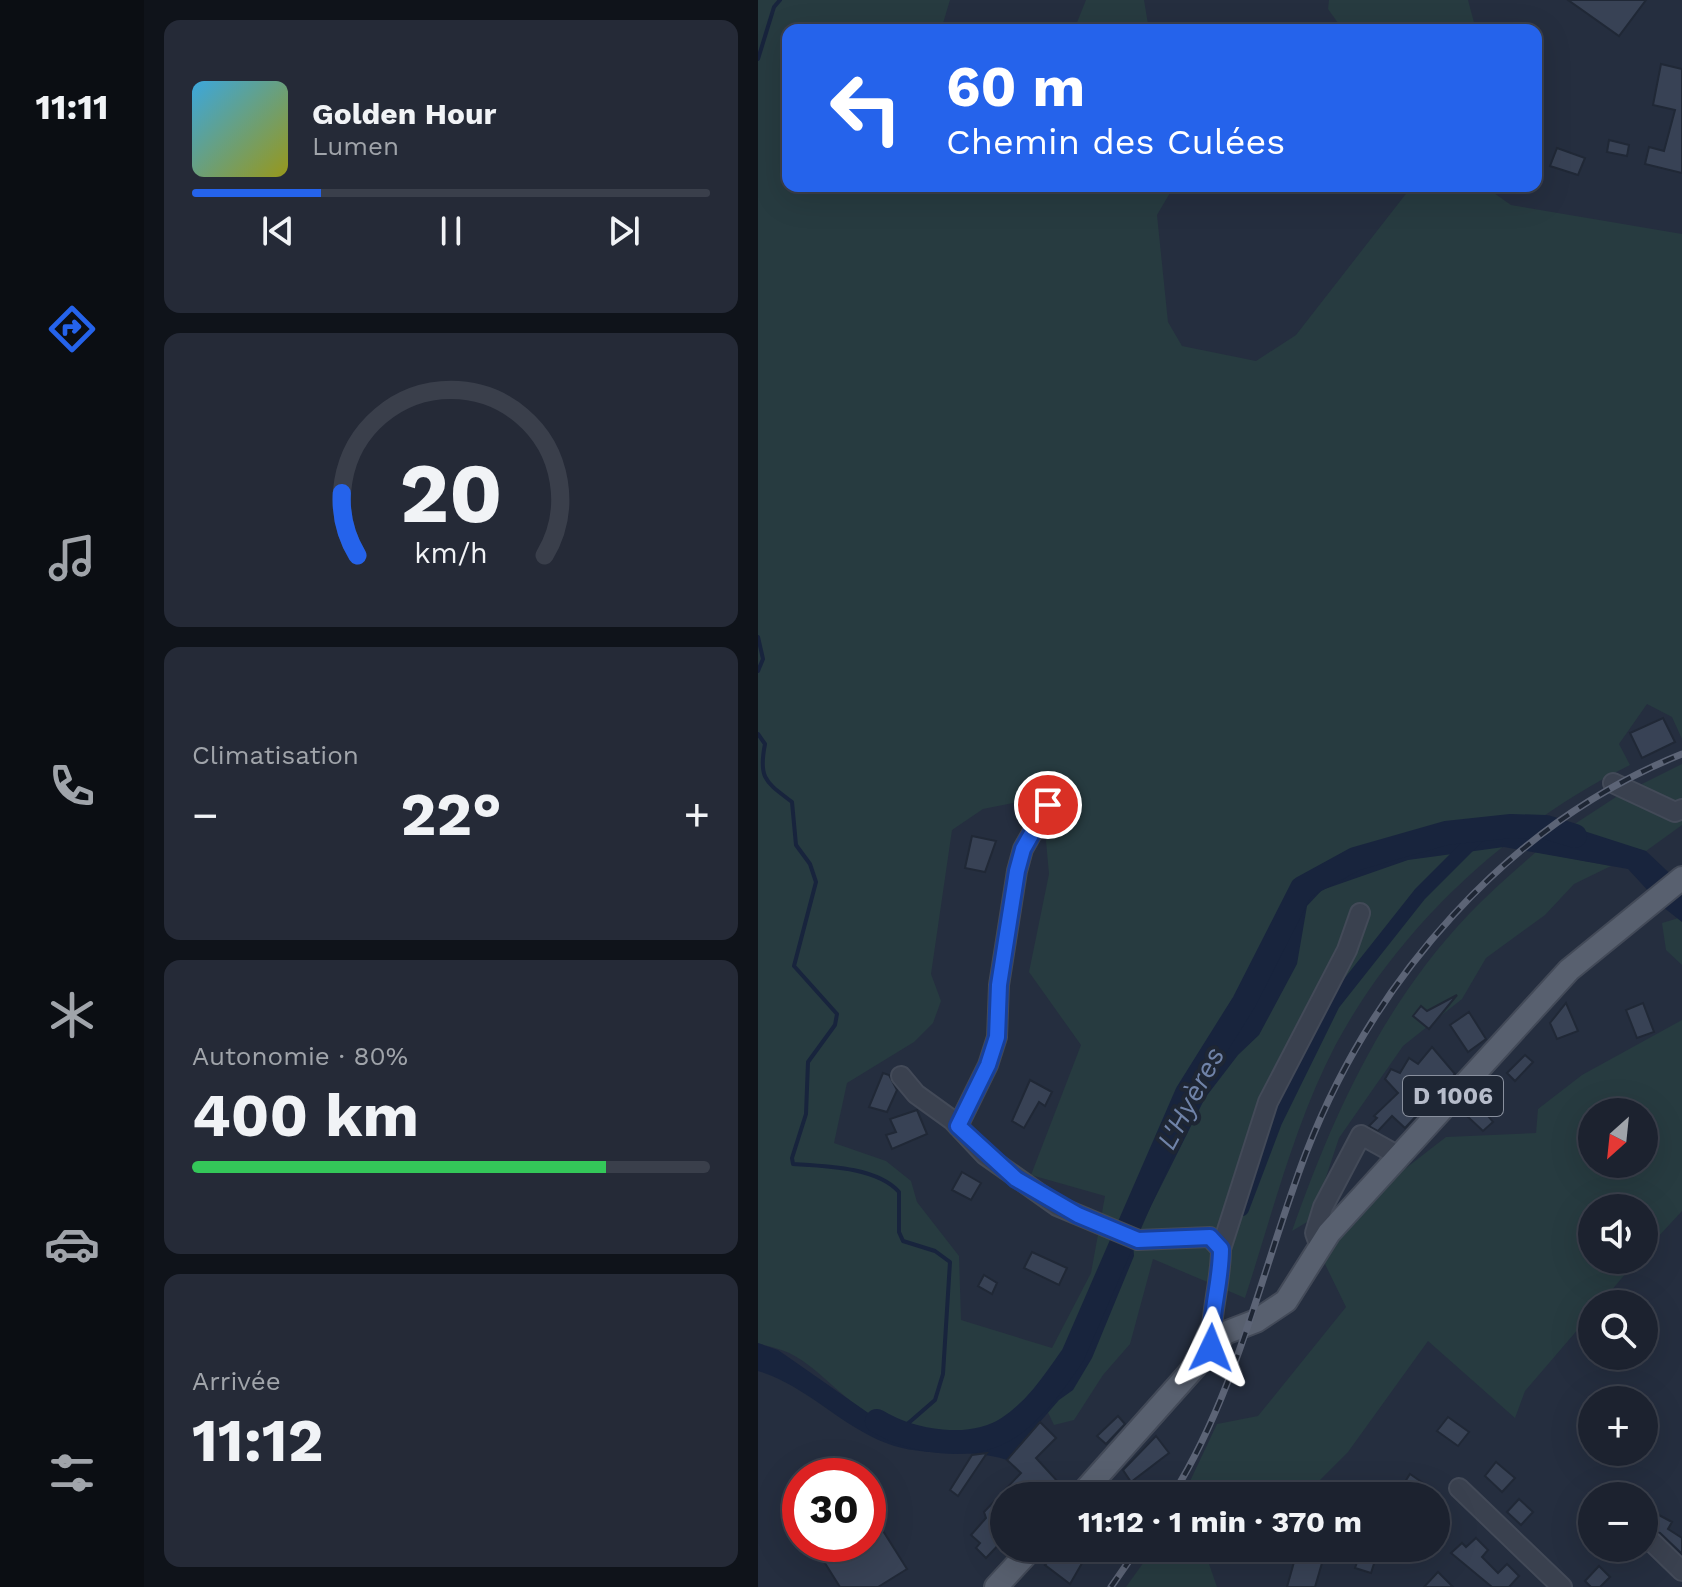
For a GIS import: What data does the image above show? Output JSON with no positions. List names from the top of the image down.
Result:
{
  "streets": {
    "main road": ["D 1006"]
  },
  "water": ["L'Hyères"],
  "north": "bottom left",
  "page": {
    "tabs": "11:11",
    "turn": ["60 m", "Chemin des Culées"],
    "song": ["Golden Hour", "Lumen"],
    "tile": [
      "Climatisation",
      ["Autonomie · 80%", "400 km"],
      ["Arrivée", "11:12"]
    ],
    "heat": ["−", "22°", "+"],
    "map_buttons": ["+", "−"],
    "limit": "30",
    "trip": "11:12 · 1 min · 370 m",
    "gauge": ["20", "km/h"]
  }
}
